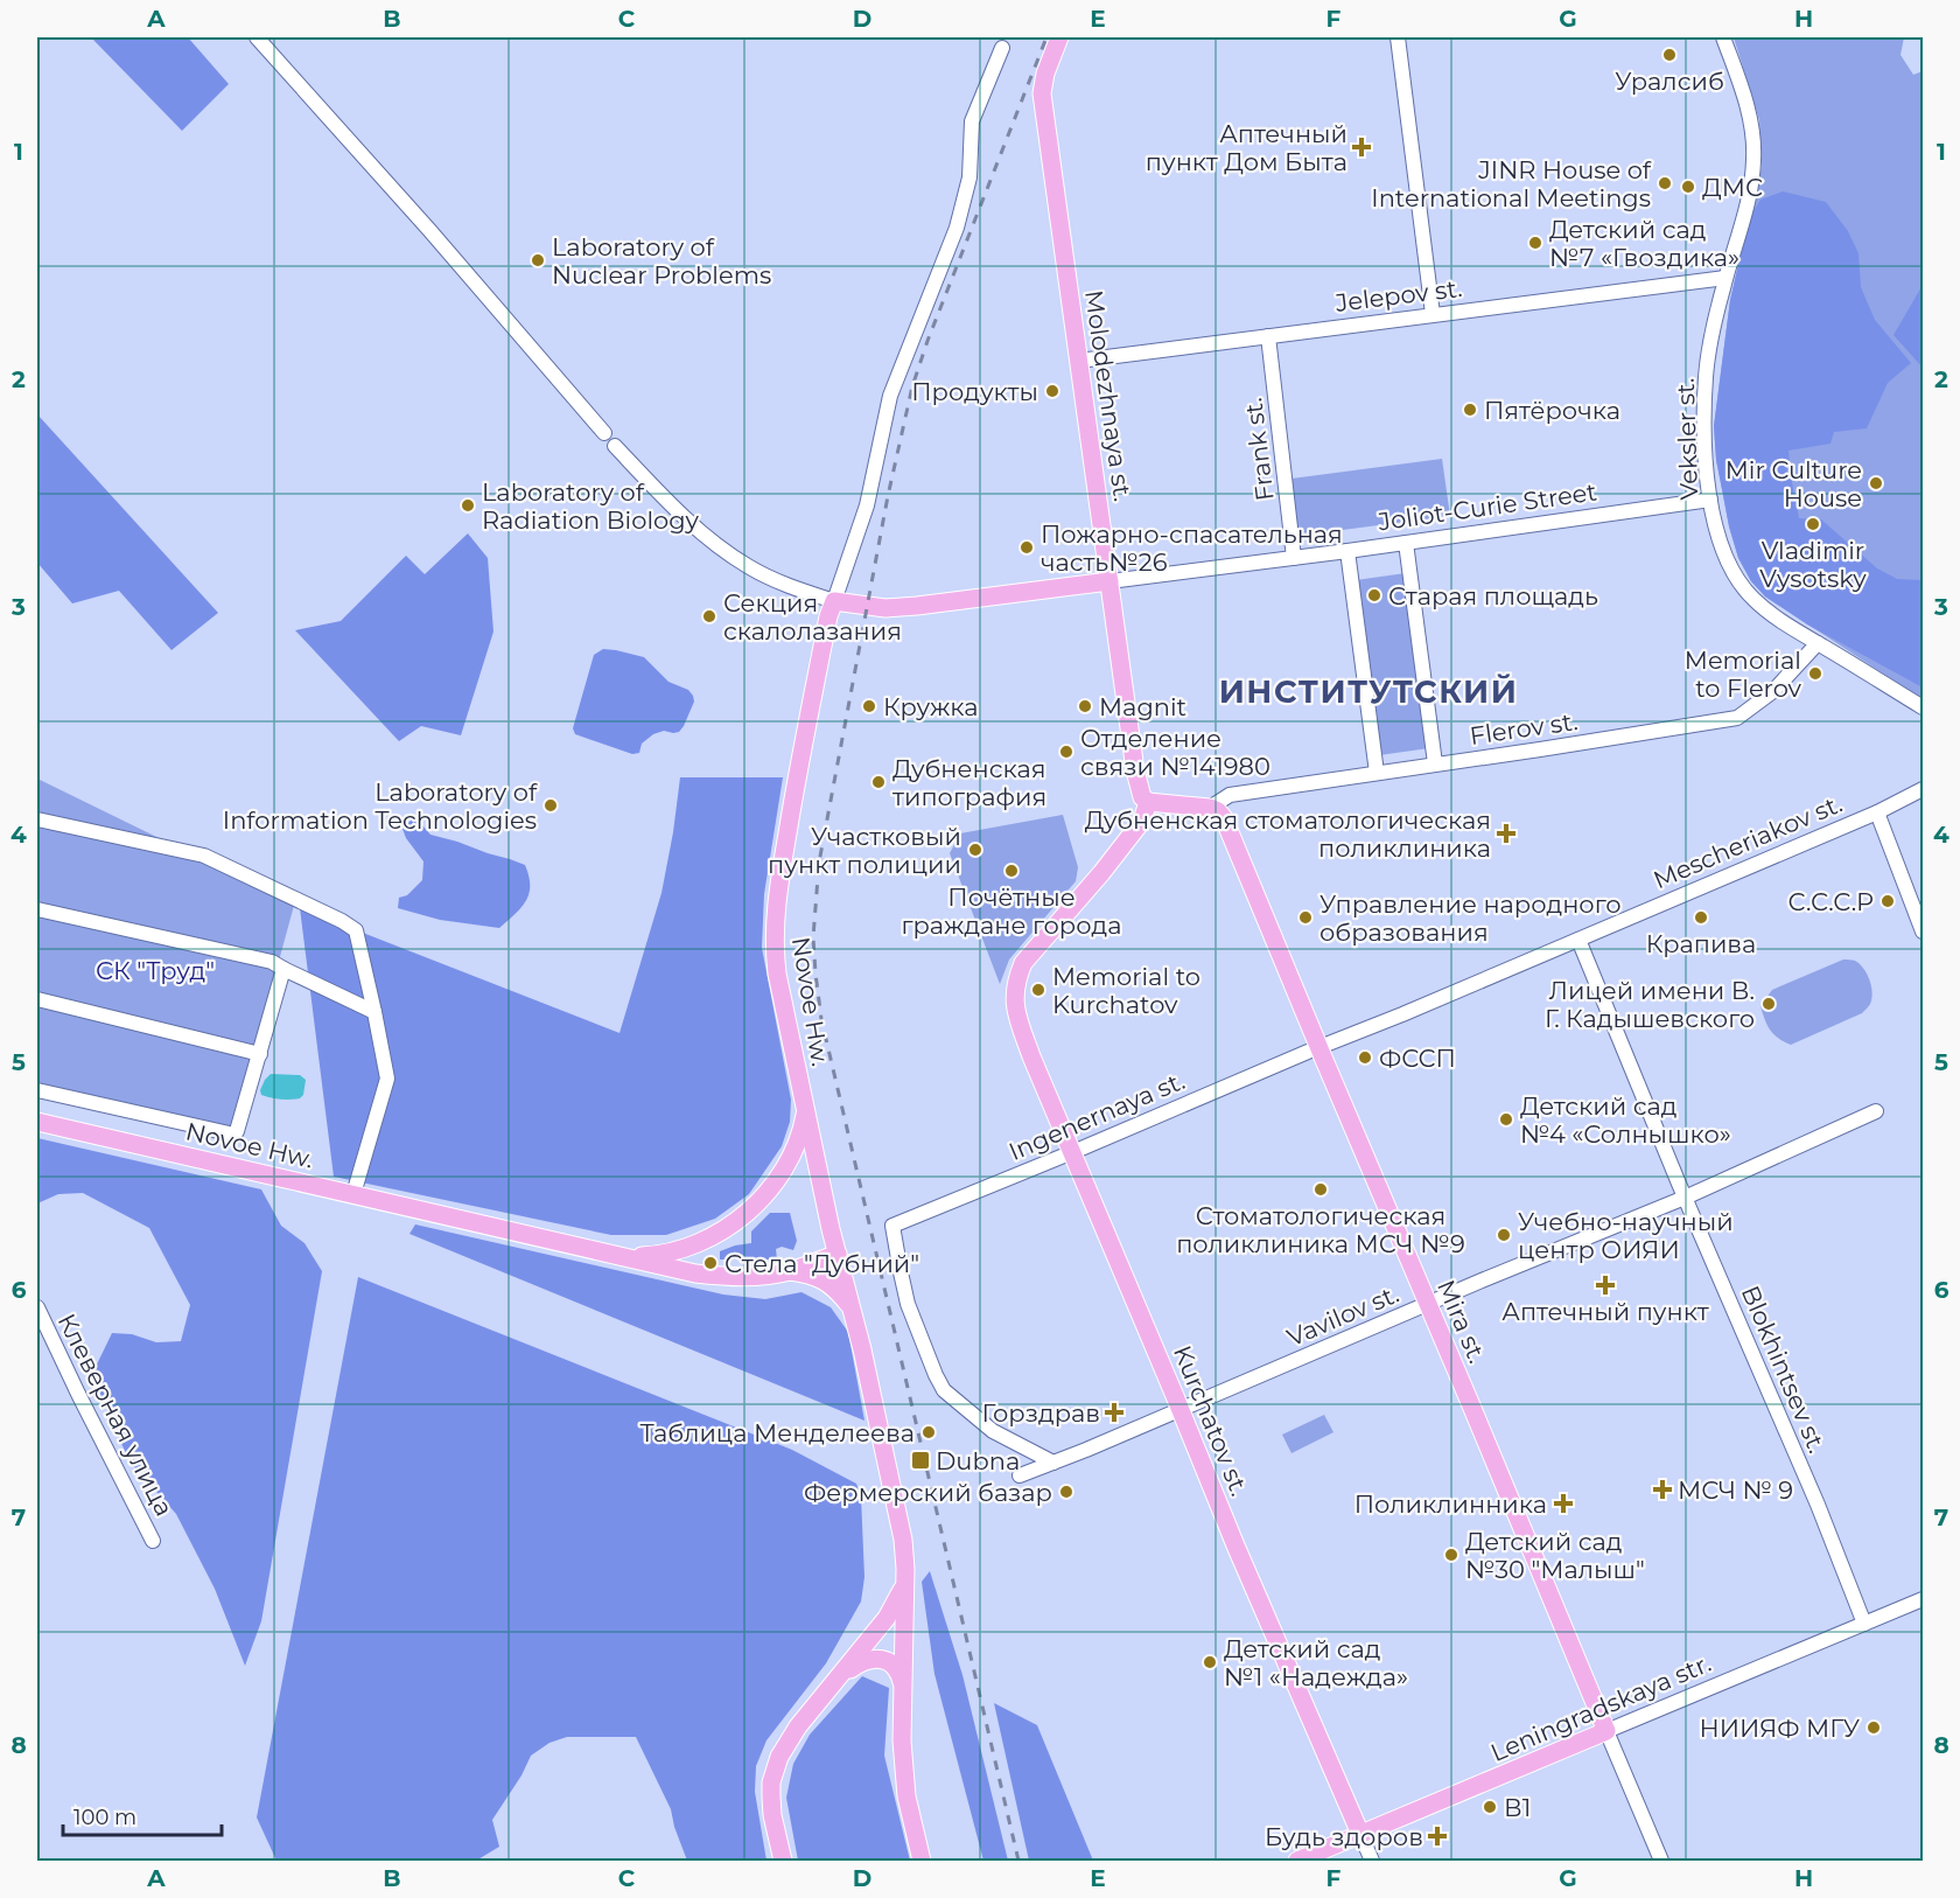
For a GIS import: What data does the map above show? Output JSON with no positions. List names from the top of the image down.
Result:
{
  "streets": {
    "main road": [
      "Molodezhnaya st.",
      "Joliot-Curie Street",
      "Novoe Hw.",
      "Mira st.",
      "Kurchatov st.",
      "Leningradskaya str."
    ],
    "street": [
      "Jelepov st.",
      "Veksler st.",
      "Frank st.",
      "Flerov st.",
      "Mescheriakov st.",
      "Ingenernaya st.",
      "Vavilov st.",
      "Blokhintsev st.",
      "Клеверная улица"
    ]
  },
  "crossings": [
    ["Jelepov st.", "Molodezhnaya st."],
    ["Jelepov st.", "Veksler st."],
    ["Jelepov st.", "Frank st."],
    ["Molodezhnaya st.", "Joliot-Curie Street"],
    ["Molodezhnaya st.", "Kurchatov st."],
    ["Veksler st.", "Joliot-Curie Street"],
    ["Veksler st.", "Flerov st."],
    ["Frank st.", "Joliot-Curie Street"],
    ["Joliot-Curie Street", "Novoe Hw."],
    ["Flerov st.", "Mira st."],
    ["Mescheriakov st.", "Ingenernaya st."],
    ["Mescheriakov st.", "Mira st."],
    ["Mescheriakov st.", "Blokhintsev st."],
    ["Ingenernaya st.", "Vavilov st."],
    ["Ingenernaya st.", "Mira st."],
    ["Ingenernaya st.", "Kurchatov st."],
    ["Vavilov st.", "Mira st."],
    ["Vavilov st.", "Blokhintsev st."],
    ["Vavilov st.", "Kurchatov st."],
    ["Mira st.", "Leningradskaya str."],
    ["Blokhintsev st.", "Leningradskaya str."],
    ["Kurchatov st.", "Leningradskaya str."]
  ],
  "districts": ["ИНСТИТУТСКИЙ"],
  "parks": ["СК \"Труд\""],
  "places": {
    "other": [
      "Уралсиб",
      "JINR House of International Meetings",
      "ДМС",
      "Детский сад №7 «Гвоздика»",
      "Laboratory of Nuclear Problems",
      "Продукты",
      "Пятёрочка",
      "Mir Culture House",
      "Laboratory of Radiation Biology",
      "Vladimir Vysotsky",
      "Пожарно-спасательная часть№26",
      "Старая площадь",
      "Секция скалолазания",
      "Memorial to Flerov",
      "Кружка",
      "Magnit",
      "Отделение связи №141980",
      "Дубненская типография",
      "Laboratory of Information Technologies",
      "Участковый пункт полиции",
      "Почётные граждане города",
      "С.С.С.Р",
      "Управление народного образования",
      "Крапива",
      "Memorial to Kurchatov",
      "Лицей имени В. Г. Кадышевского",
      "ФССП",
      "Детский сад №4 «Солнышко»",
      "Стоматологическая поликлиника МСЧ №9",
      "Учебно-научный центр ОИЯИ",
      "Стела \"Дубний\"",
      "Таблица Менделеева",
      "Фермерский базар",
      "Детский сад №30 \"Малыш\"",
      "Детский сад №1 «Надежда»",
      "НИИЯФ МГУ",
      "В1"
    ],
    "health": [
      "Аптечный пункт Дом Быта",
      "Дубненская стоматологическая поликлиника",
      "Аптечный пункт",
      "Горздрав",
      "МСЧ № 9",
      "Поликлинника",
      "Будь здоров"
    ],
    "transit": ["Dubna"]
  },
  "scale_bar": "100 m",
  "grid": {
    "columns": [
      "A",
      "B",
      "C",
      "D",
      "E",
      "F",
      "G",
      "H"
    ],
    "rows": [
      "1",
      "2",
      "3",
      "4",
      "5",
      "6",
      "7",
      "8"
    ]
  }
}
